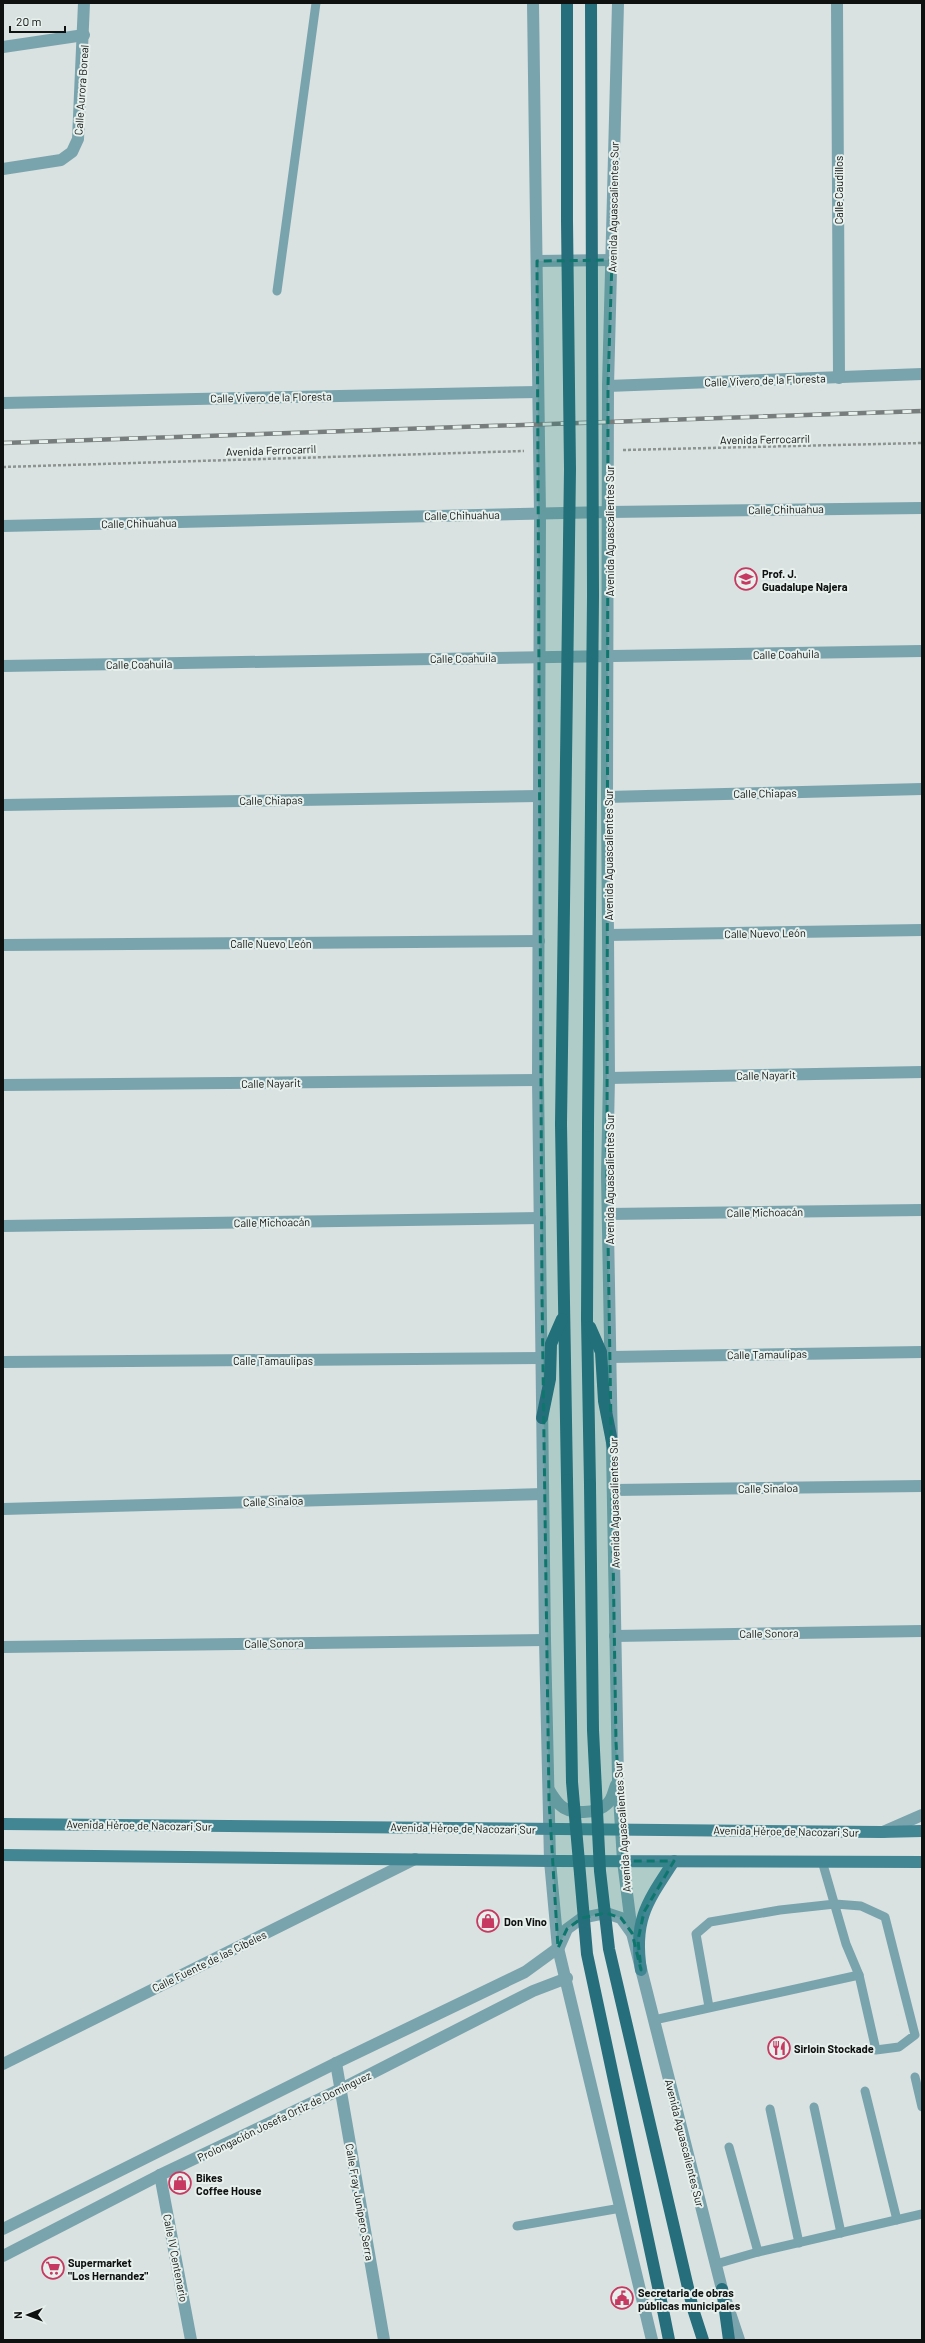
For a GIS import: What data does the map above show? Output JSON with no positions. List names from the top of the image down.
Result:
{
  "streets": {
    "main road": ["Avenida Aguascalientes Sur", "Avenida Héroe de Nacozari Sur"],
    "street": [
      "Calle Aurora Boreal",
      "Calle Caudillos",
      "Calle Vivero de la Floresta",
      "Calle Chihuahua",
      "Calle Coahuila",
      "Calle Chiapas",
      "Calle Nuevo León",
      "Calle Nayarit",
      "Calle Michoacán",
      "Calle Tamaulipas",
      "Calle Sinaloa",
      "Calle Sonora",
      "Calle Fuente de las Cibeles",
      "Prolongación Josefa Ortiz de Domínguez",
      "Calle Fray Junípero Serra",
      "Calle IV Centenario"
    ],
    "path": ["Avenida Ferrocarril"]
  },
  "crossings": [
    ["Calle Caudillos", "Calle Vivero de la Floresta"],
    ["Avenida Aguascalientes Sur", "Calle Vivero de la Floresta"],
    ["Avenida Aguascalientes Sur", "Avenida Ferrocarril"],
    ["Avenida Aguascalientes Sur", "Calle Chihuahua"],
    ["Avenida Aguascalientes Sur", "Calle Coahuila"],
    ["Avenida Aguascalientes Sur", "Calle Chiapas"],
    ["Avenida Aguascalientes Sur", "Calle Nuevo León"],
    ["Avenida Aguascalientes Sur", "Calle Nayarit"],
    ["Avenida Aguascalientes Sur", "Calle Michoacán"],
    ["Avenida Aguascalientes Sur", "Calle Tamaulipas"],
    ["Avenida Aguascalientes Sur", "Calle Sinaloa"],
    ["Avenida Aguascalientes Sur", "Calle Sonora"],
    ["Avenida Aguascalientes Sur", "Avenida Héroe de Nacozari Sur"],
    ["Prolongación Josefa Ortiz de Domínguez", "Calle Fray Junípero Serra"],
    ["Prolongación Josefa Ortiz de Domínguez", "Calle IV Centenario"]
  ],
  "places": {
    "school or university": ["Prof. J. Guadalupe Najera"],
    "shop": ["Don Vino", "Bikes Coffee House"],
    "restaurant": ["Sirloin Stockade"],
    "supermarket": ["Supermarket \"Los Hernandez\""],
    "public building": ["Secretaria de obras públicas municipales"]
  },
  "scale_bar": "20 m",
  "north": "left"
}
